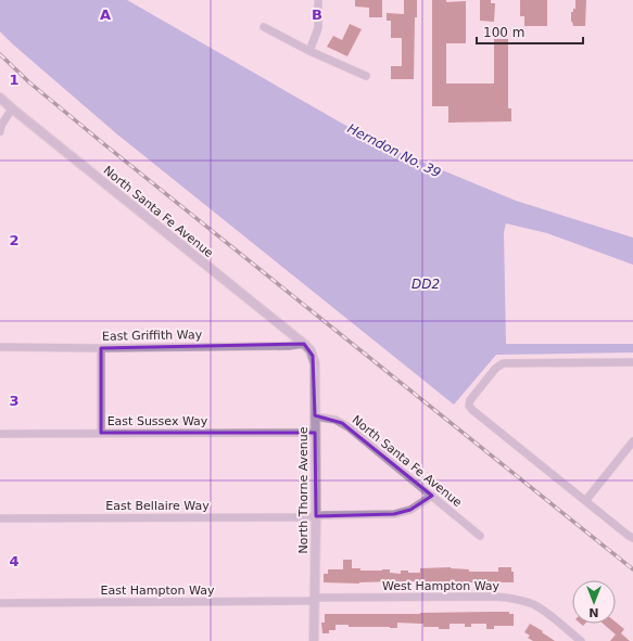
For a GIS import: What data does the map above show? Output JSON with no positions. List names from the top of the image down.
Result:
{
  "streets": {
    "street": [
      "North Santa Fe Avenue",
      "East Griffith Way",
      "East Sussex Way",
      "North Thorne Avenue",
      "East Bellaire Way",
      "West Hampton Way",
      "East Hampton Way"
    ]
  },
  "crossings": [
    ["North Santa Fe Avenue", "East Griffith Way"],
    ["North Santa Fe Avenue", "North Thorne Avenue"],
    ["North Santa Fe Avenue", "East Bellaire Way"],
    ["East Griffith Way", "North Thorne Avenue"],
    ["East Sussex Way", "North Thorne Avenue"],
    ["North Thorne Avenue", "East Bellaire Way"],
    ["North Thorne Avenue", "West Hampton Way"],
    ["North Thorne Avenue", "East Hampton Way"],
    ["West Hampton Way", "East Hampton Way"]
  ],
  "water": ["Herndon No. 39", "DD2"],
  "scale_bar": "100 m",
  "north": "bottom",
  "grid": {
    "columns": ["A", "B"],
    "rows": [
      "1",
      "2",
      "3",
      "4"
    ]
  }
}
